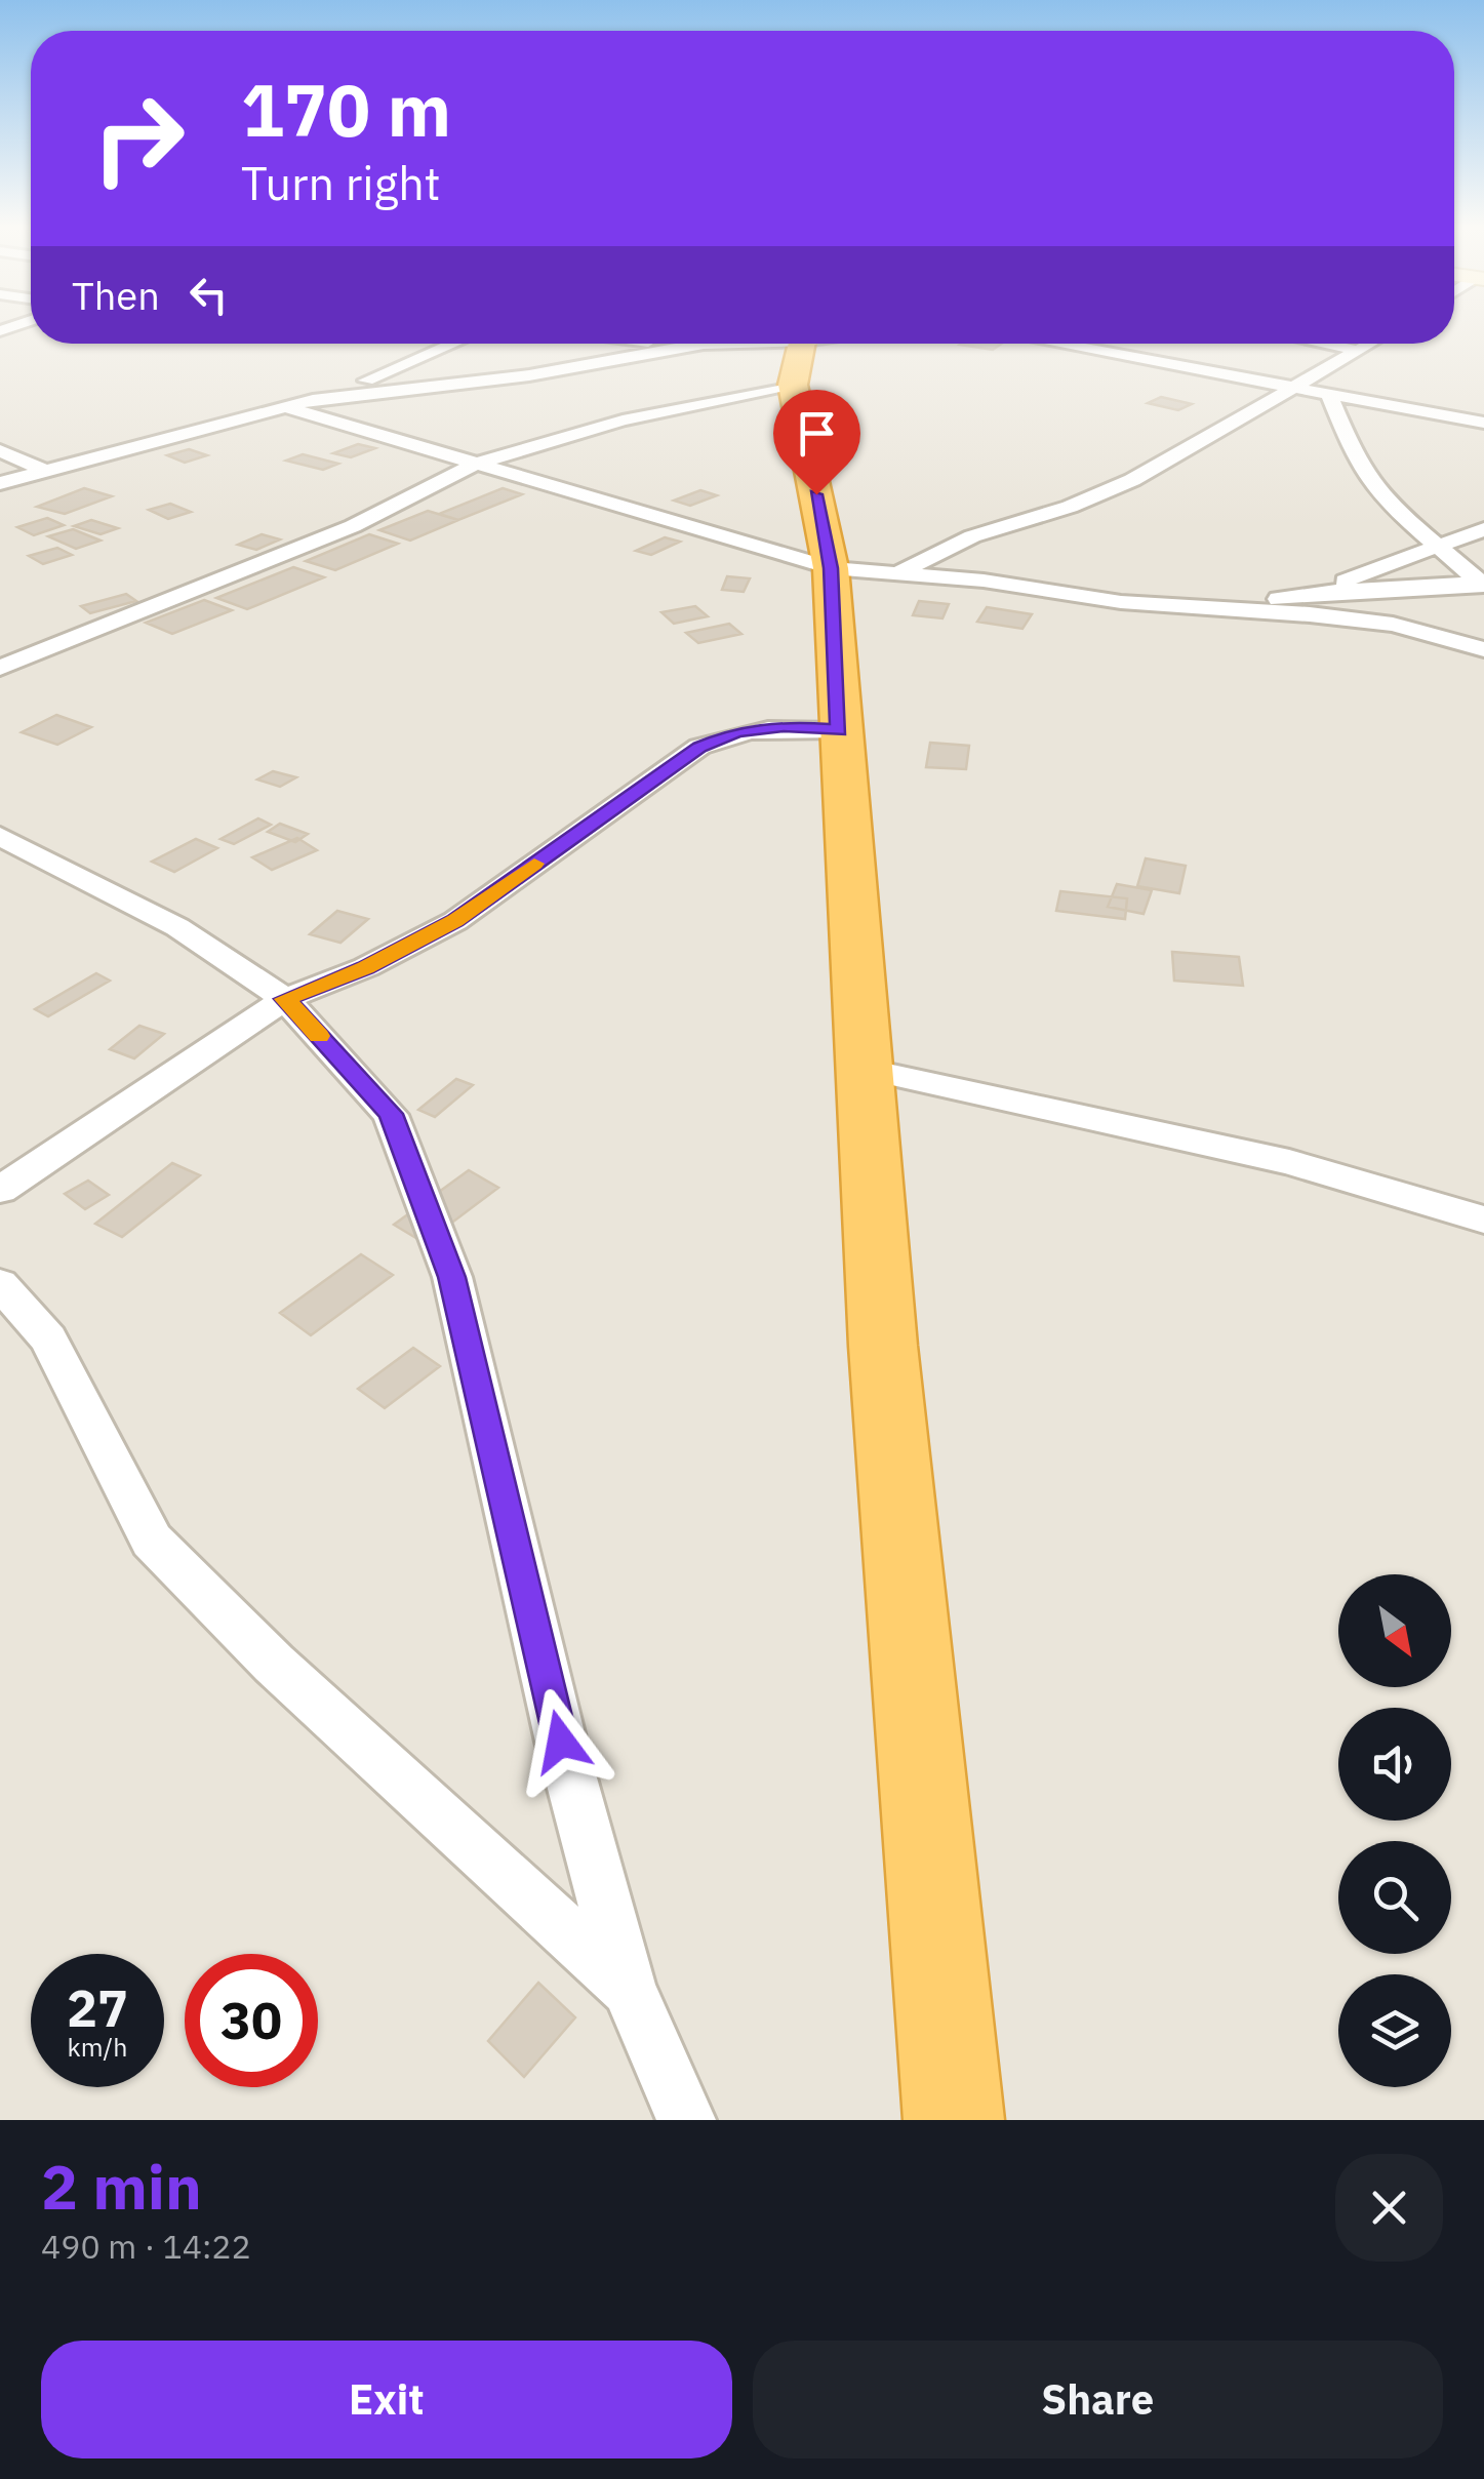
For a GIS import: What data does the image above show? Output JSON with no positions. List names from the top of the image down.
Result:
{
  "north": "bottom right",
  "page": {
    "turn": ["170 m", "Turn right"],
    "then": "Then",
    "speed": "27 km/h",
    "limit": "30",
    "heading": ["2 min", "490 m · 14:22"],
    "buttons": ["Exit", "Share"]
  }
}
